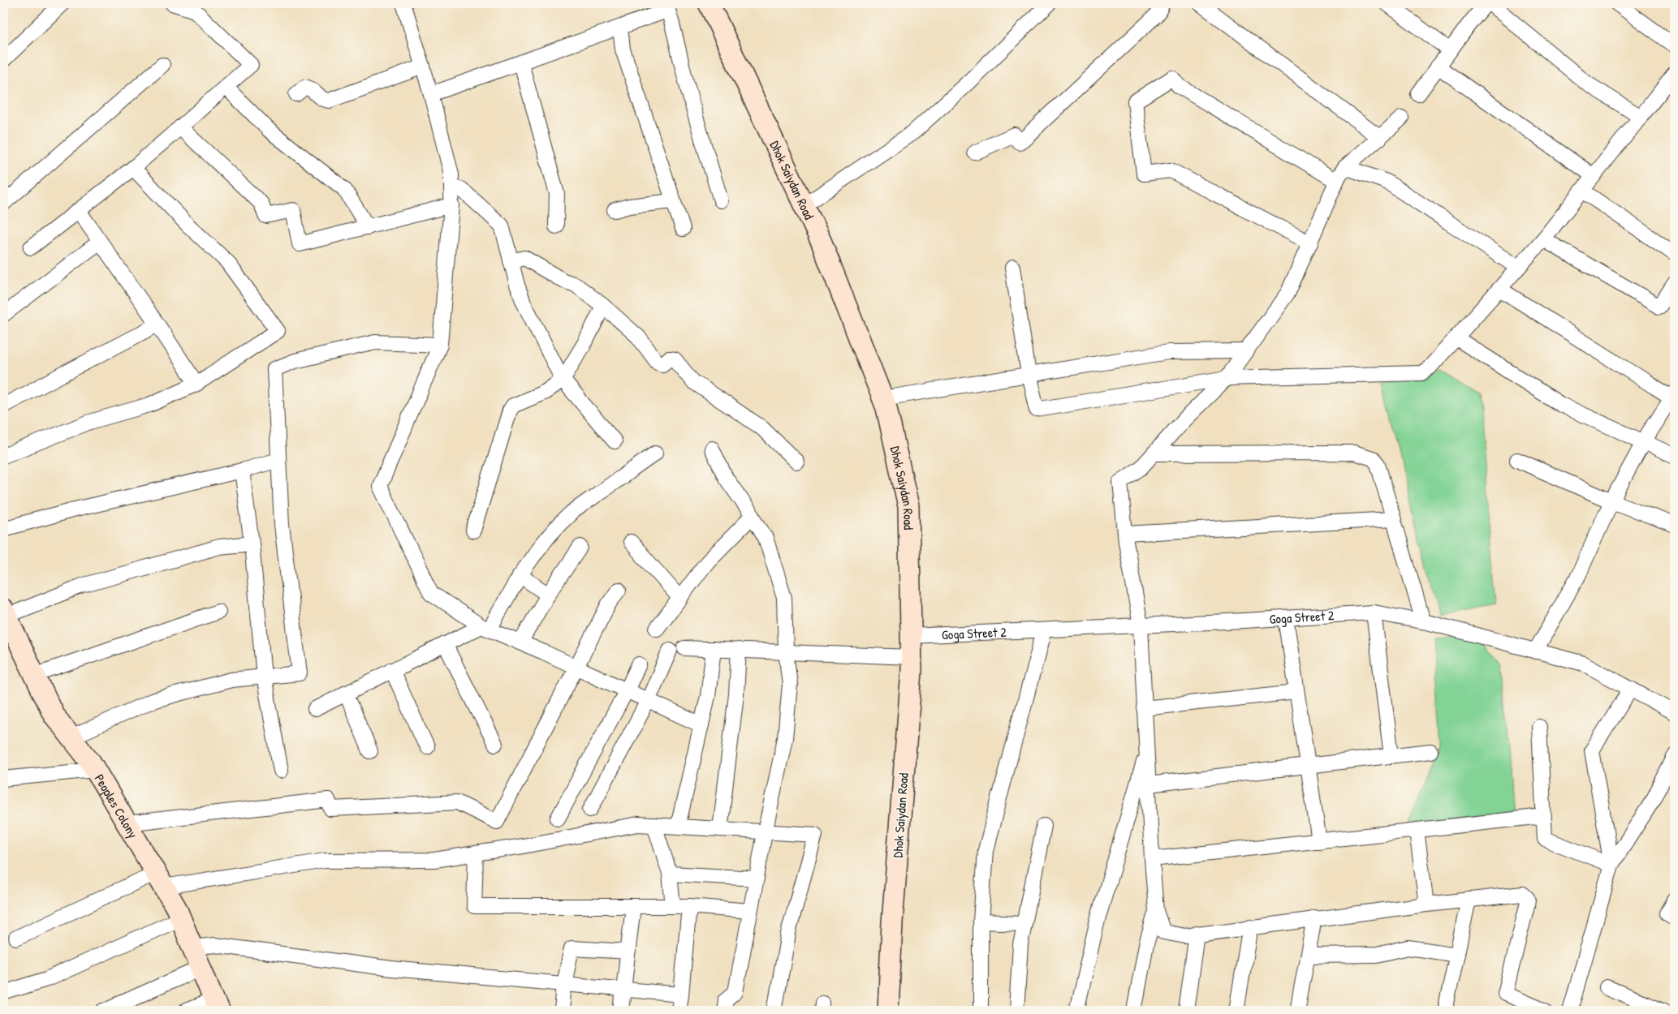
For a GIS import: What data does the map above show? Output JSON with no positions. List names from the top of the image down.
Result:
{
  "streets": {
    "main road": ["Dhok Saiydan Road", "Peoples Colony"],
    "street": ["Goga Street 2"]
  },
  "crossings": [
    ["Dhok Saiydan Road", "Goga Street 2"]
  ]
}
